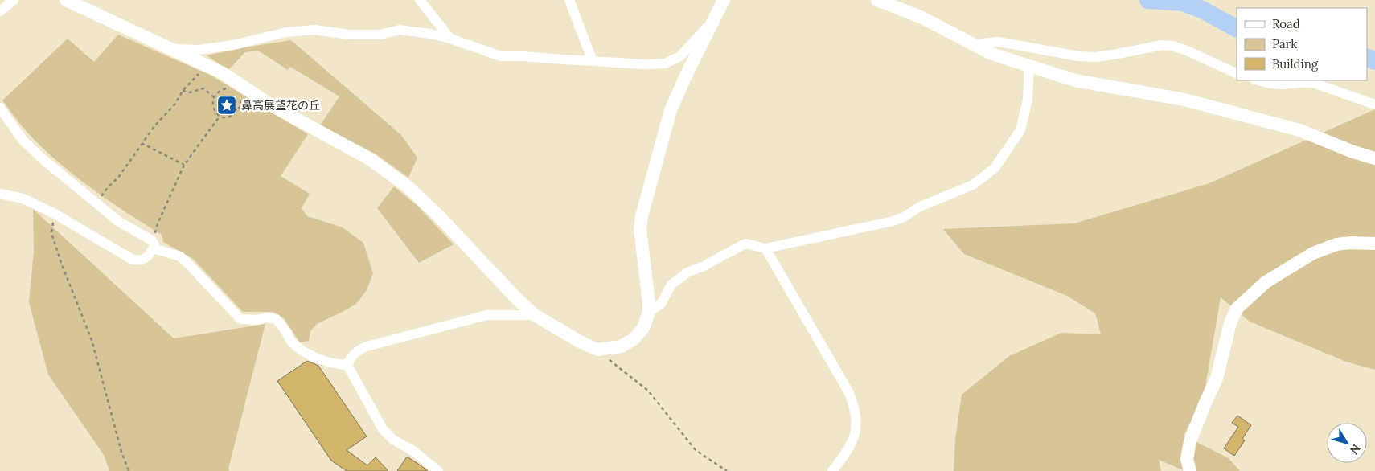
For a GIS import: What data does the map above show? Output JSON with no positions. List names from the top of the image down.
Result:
{
  "places": {
    "place": ["鼻高展望花の丘"]
  },
  "legend": ["Road", "Park", "Building"],
  "north": "bottom right"
}
